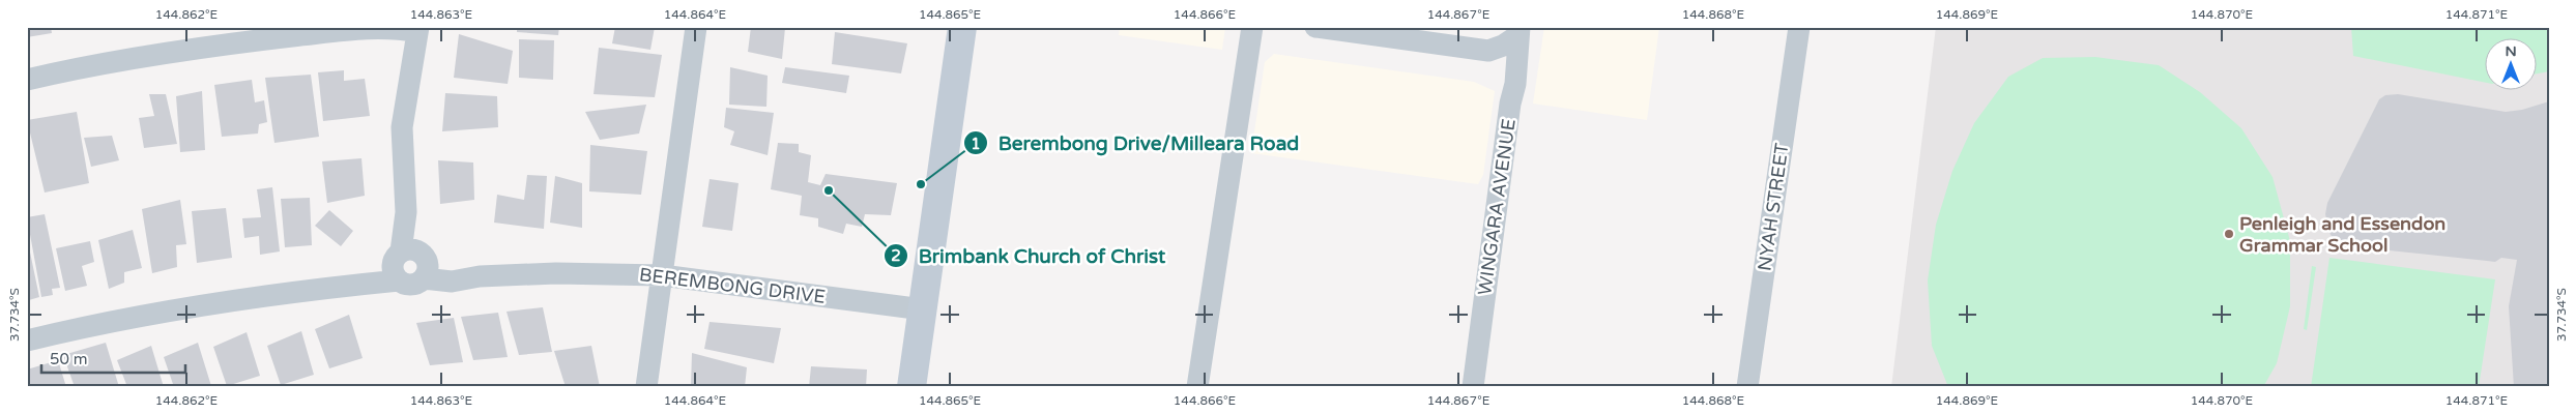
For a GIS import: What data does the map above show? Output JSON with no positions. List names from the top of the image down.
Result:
{
  "streets": {
    "street": ["WINGARA AVENUE", "NYAH STREET", "BEREMBONG DRIVE"]
  },
  "places": ["Berembong Drive/Milleara Road", "Brimbank Church of Christ", "Penleigh and Essendon Grammar School"],
  "scale_bar": "50 m",
  "north": "top",
  "coordinates": [
    "144.862°E",
    "144.863°E",
    "144.864°E",
    "144.865°E",
    "144.866°E",
    "144.867°E",
    "144.868°E",
    "144.869°E",
    "144.870°E",
    "144.871°E",
    "37.734°S"
  ]
}
